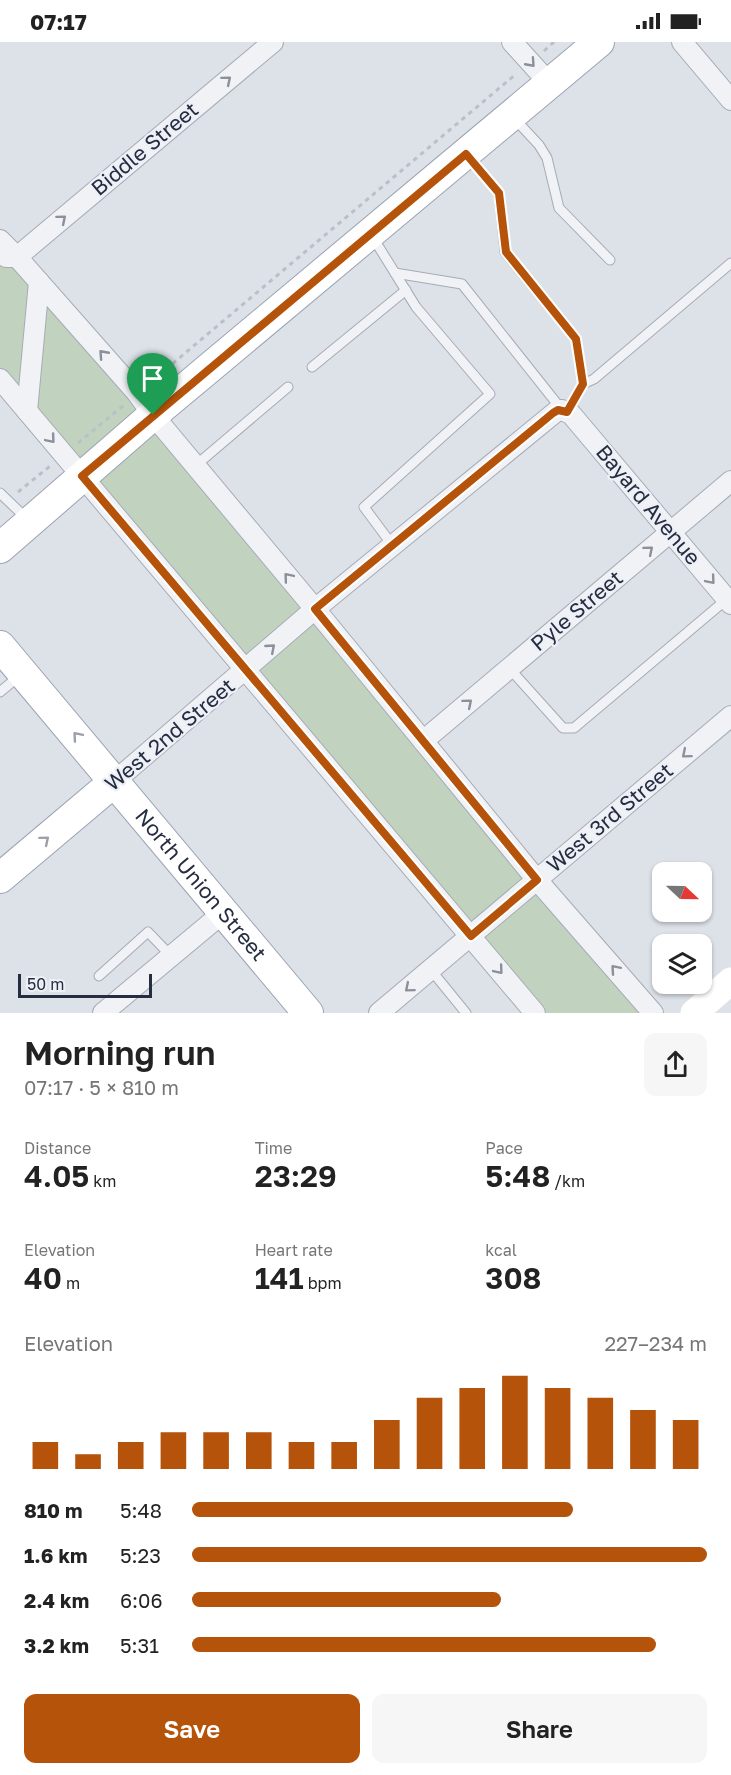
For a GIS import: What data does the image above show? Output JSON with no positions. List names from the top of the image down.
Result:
{
  "streets": {
    "main road": ["West 2nd Street", "North Union Street"],
    "street": [
      "Biddle Street",
      "Bayard Avenue",
      "Pyle Street",
      "West 3rd Street"
    ]
  },
  "crossings": [
    ["Bayard Avenue", "Pyle Street"],
    ["Bayard Avenue", "West 2nd Street"],
    ["West 2nd Street", "North Union Street"]
  ],
  "one_way": [
    "Biddle Street",
    "Bayard Avenue",
    "Pyle Street",
    "West 3rd Street"
  ],
  "scale_bar": "50 m",
  "north": "right",
  "page": {
    "status": "07:17",
    "scale": "50 m",
    "heading": ["Morning run", "07:17 · 5 × 810 m"],
    "stats": [
      ["Distance", "4.05 km"],
      ["Time", "23:29"],
      ["Pace", "5:48 /km"],
      ["Elevation", "40 m"],
      ["Heart rate", "141 bpm"],
      ["kcal", "308"]
    ],
    "chart": ["Elevation", "227–234 m"],
    "list": [
      {
        "name": "810 m",
        "note": "5:48"
      },
      {
        "name": "1.6 km",
        "note": "5:23"
      },
      {
        "name": "2.4 km",
        "note": "6:06"
      },
      {
        "name": "3.2 km",
        "note": "5:31"
      }
    ],
    "buttons": ["Save", "Share"]
  }
}
